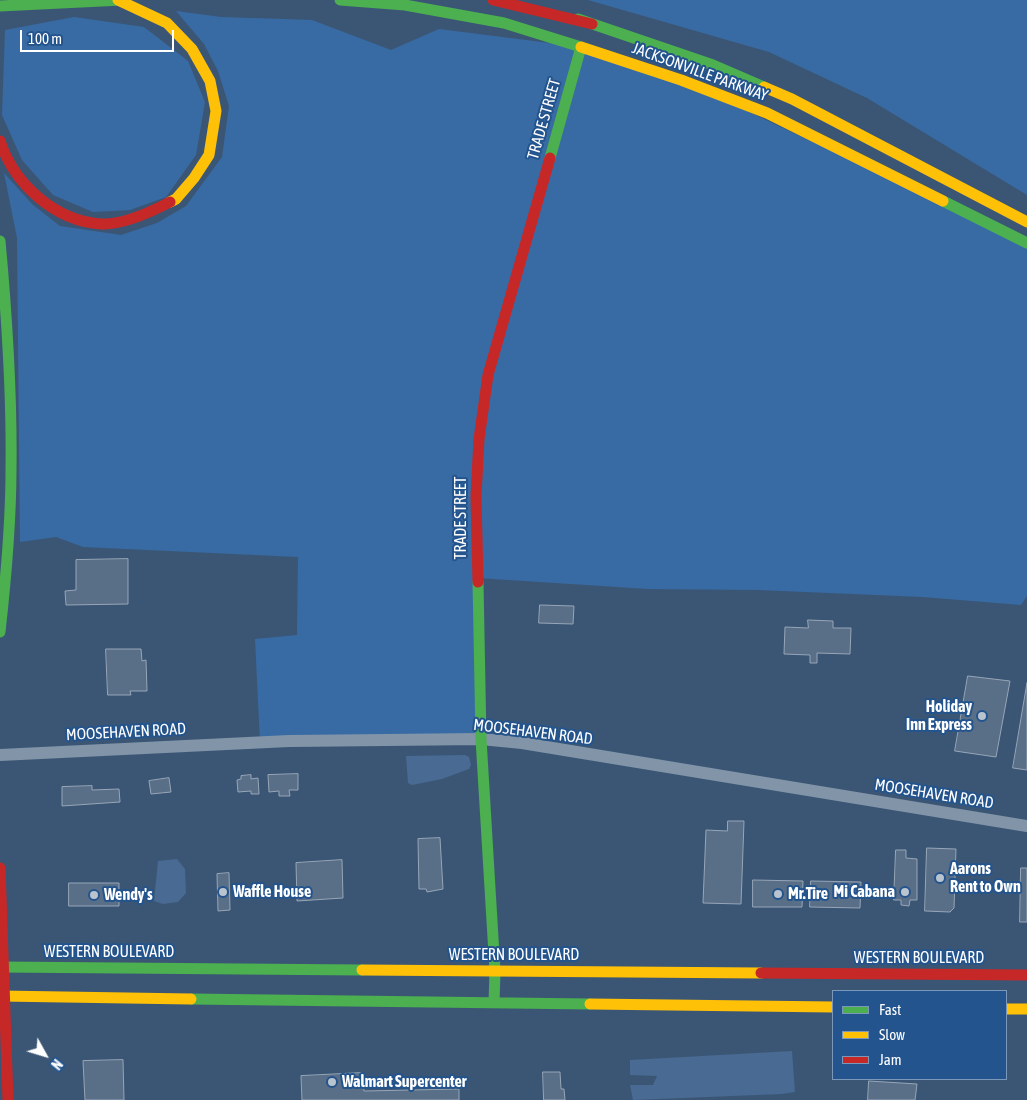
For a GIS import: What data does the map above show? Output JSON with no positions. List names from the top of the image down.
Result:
{
  "streets": {
    "main road": ["JACKSONVILLE PARKWAY", "TRADE STREET", "WESTERN BOULEVARD"],
    "street": ["MOOSEHAVEN ROAD"]
  },
  "crossings": [
    ["JACKSONVILLE PARKWAY", "TRADE STREET"],
    ["TRADE STREET", "MOOSEHAVEN ROAD"],
    ["TRADE STREET", "WESTERN BOULEVARD"]
  ],
  "places": [
    "Holiday Inn Express",
    "Aarons Rent to Own",
    "Waffle House",
    "Mi Cabana",
    "Mr.Tire",
    "Wendy's",
    "Walmart Supercenter"
  ],
  "legend": ["Fast", "Slow", "Jam"],
  "scale_bar": "100 m",
  "north": "bottom right"
}
